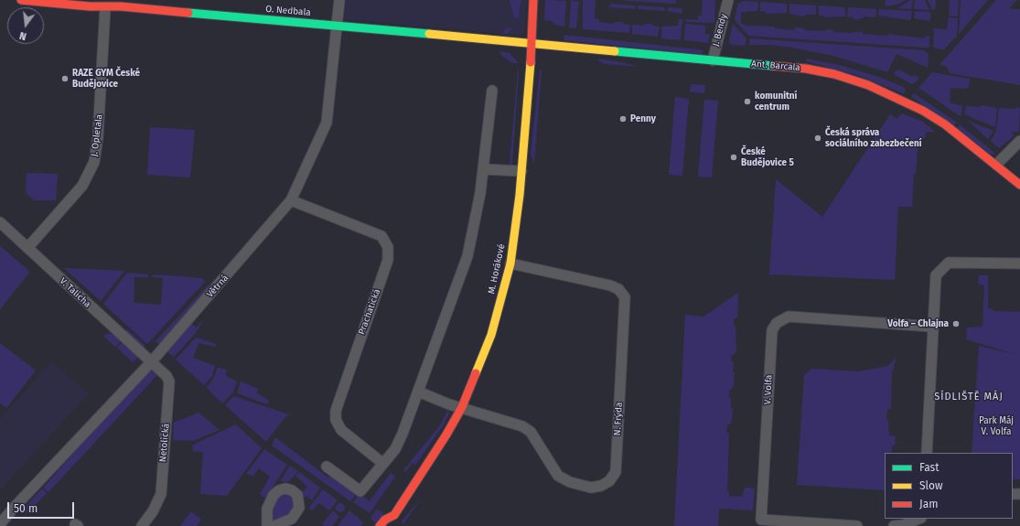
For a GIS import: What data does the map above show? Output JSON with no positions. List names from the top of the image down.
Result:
{
  "streets": {
    "street": [
      "O. Nedbala",
      "J. Bendy",
      "Ant. Barcala",
      "J. Opletala",
      "M. Horákové",
      "Větrná",
      "V. Talicha",
      "Prachatická",
      "V. Volfa",
      "N. Frýda",
      "Netolická"
    ]
  },
  "crossings": [
    ["O. Nedbala", "Ant. Barcala"],
    ["O. Nedbala", "J. Opletala"],
    ["O. Nedbala", "M. Horákové"],
    ["O. Nedbala", "Větrná"],
    ["J. Bendy", "Ant. Barcala"],
    ["Ant. Barcala", "M. Horákové"],
    ["J. Opletala", "V. Talicha"],
    ["M. Horákové", "N. Frýda"],
    ["Větrná", "V. Talicha"],
    ["Větrná", "Prachatická"],
    ["Větrná", "Netolická"],
    ["V. Talicha", "Netolická"]
  ],
  "districts": ["SÍDLIŠTĚ MÁJ"],
  "parks": ["Park Máj V. Volfa"],
  "places": [
    "RAZE GYM České Budějovice",
    "komunitní centrum",
    "Penny",
    "Česká správa sociálního zabezbečení",
    "České Budějovice 5",
    "Volfa – Chlajna"
  ],
  "legend": ["Fast", "Slow", "Jam"],
  "scale_bar": "50 m",
  "north": "bottom"
}
